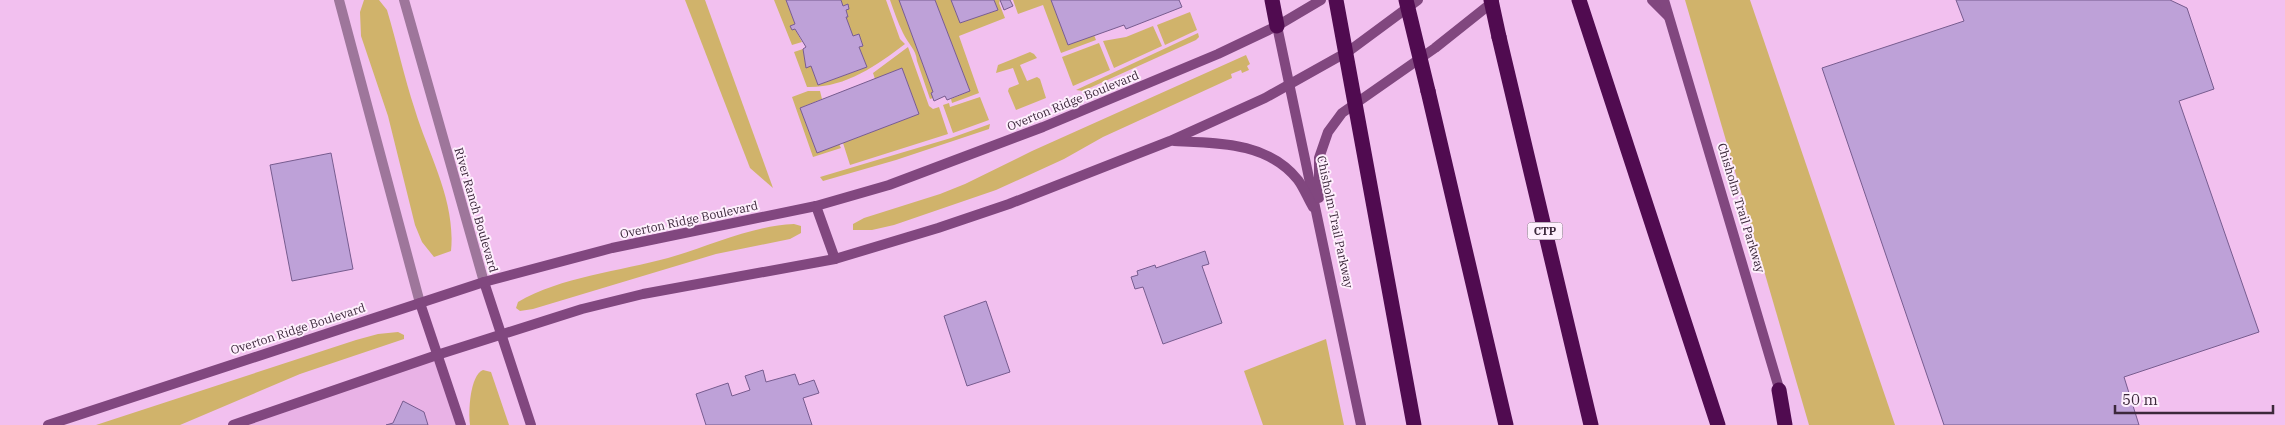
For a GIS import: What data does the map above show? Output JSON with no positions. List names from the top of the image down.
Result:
{
  "streets": {
    "highway": ["CTP"],
    "street": ["Overton Ridge Boulevard", "Chisholm Trail Parkway", "River Ranch Boulevard"]
  },
  "crossings": [
    ["Overton Ridge Boulevard", "Chisholm Trail Parkway"],
    ["Overton Ridge Boulevard", "River Ranch Boulevard"]
  ],
  "scale_bar": "50 m"
}
